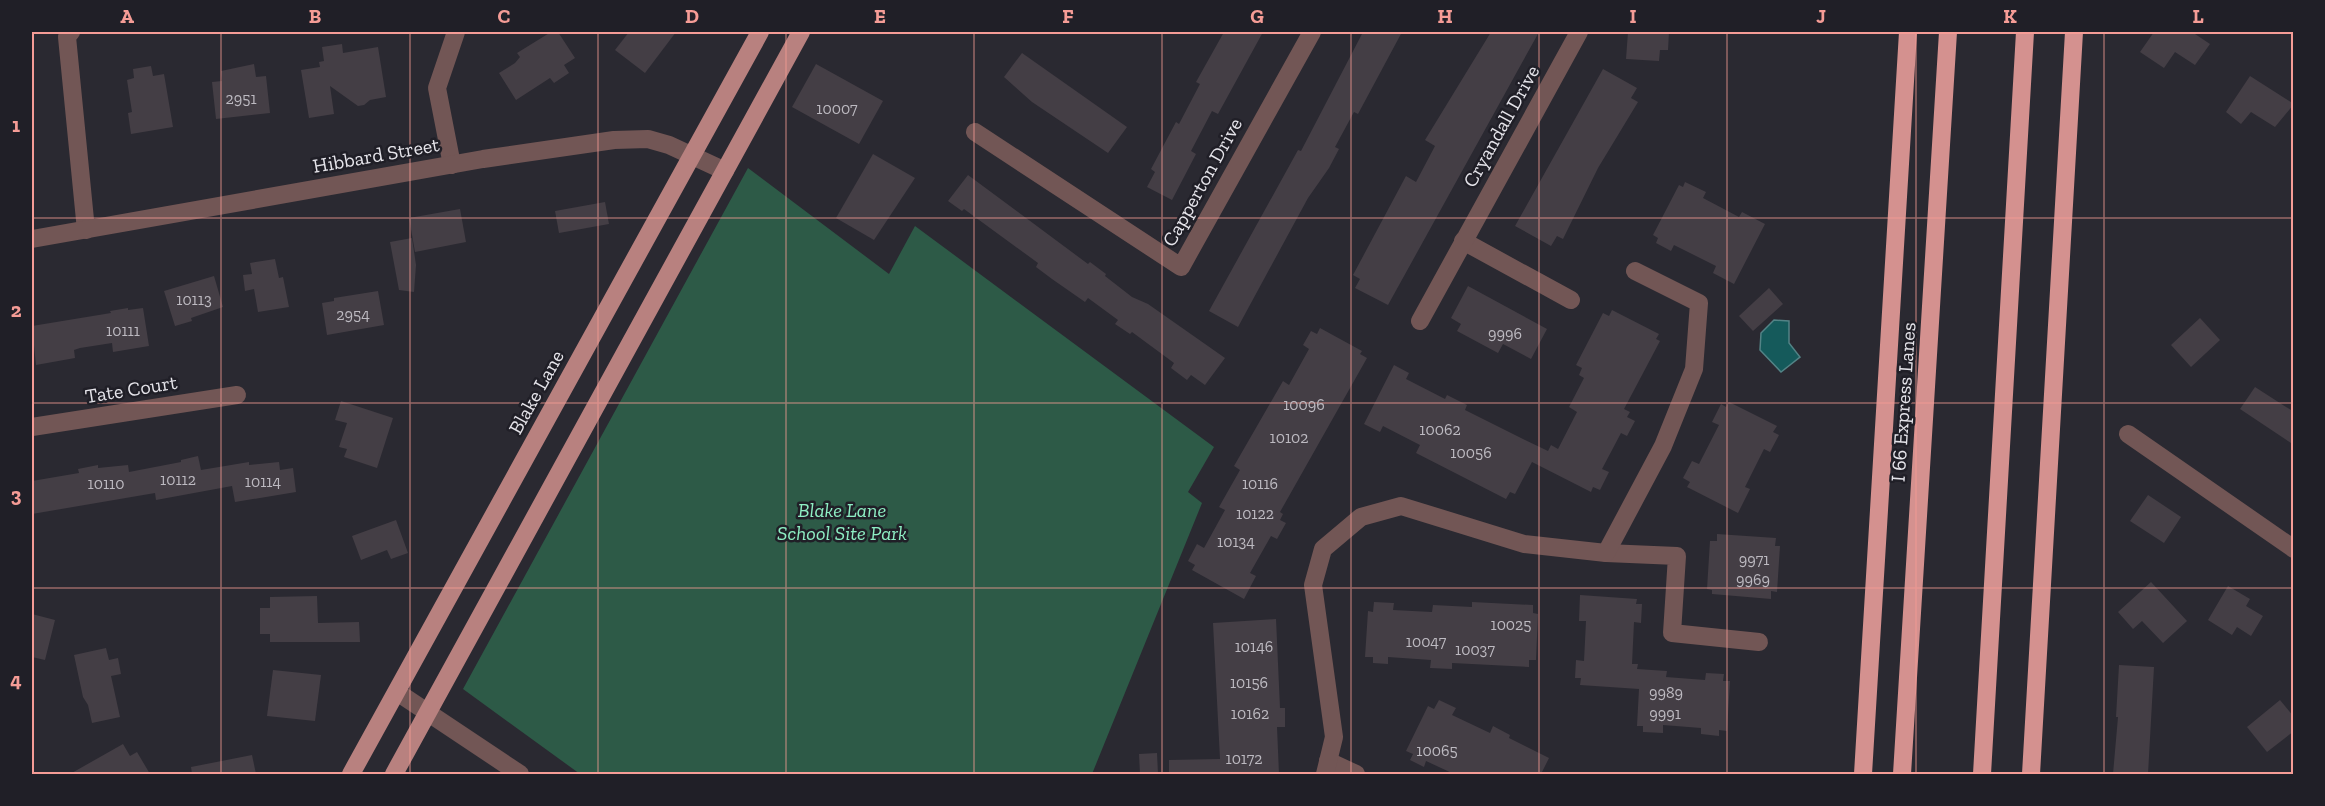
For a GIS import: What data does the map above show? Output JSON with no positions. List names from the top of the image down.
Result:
{
  "streets": {
    "highway": ["I 66 Express Lanes"],
    "main road": ["Blake Lane"],
    "street": [
      "Cryandall Drive",
      "Hibbard Street",
      "Capperton Drive",
      "Tate Court"
    ]
  },
  "crossings": [
    ["Hibbard Street", "Blake Lane"]
  ],
  "parks": ["Blake Lane School Site Park"],
  "house_numbers": [
    "2951",
    "10007",
    "10113",
    "2954",
    "10111",
    "9996",
    "10096",
    "10062",
    "10102",
    "10056",
    "10112",
    "10114",
    "10110",
    "10116",
    "10122",
    "10134",
    "9971",
    "9969",
    "10025",
    "10047",
    "10146",
    "10037",
    "10156",
    "9989",
    "10162",
    "9991",
    "10065",
    "10172"
  ],
  "grid": {
    "columns": [
      "A",
      "B",
      "C",
      "D",
      "E",
      "F",
      "G",
      "H",
      "I",
      "J",
      "K",
      "L"
    ],
    "rows": [
      "1",
      "2",
      "3",
      "4"
    ]
  }
}
